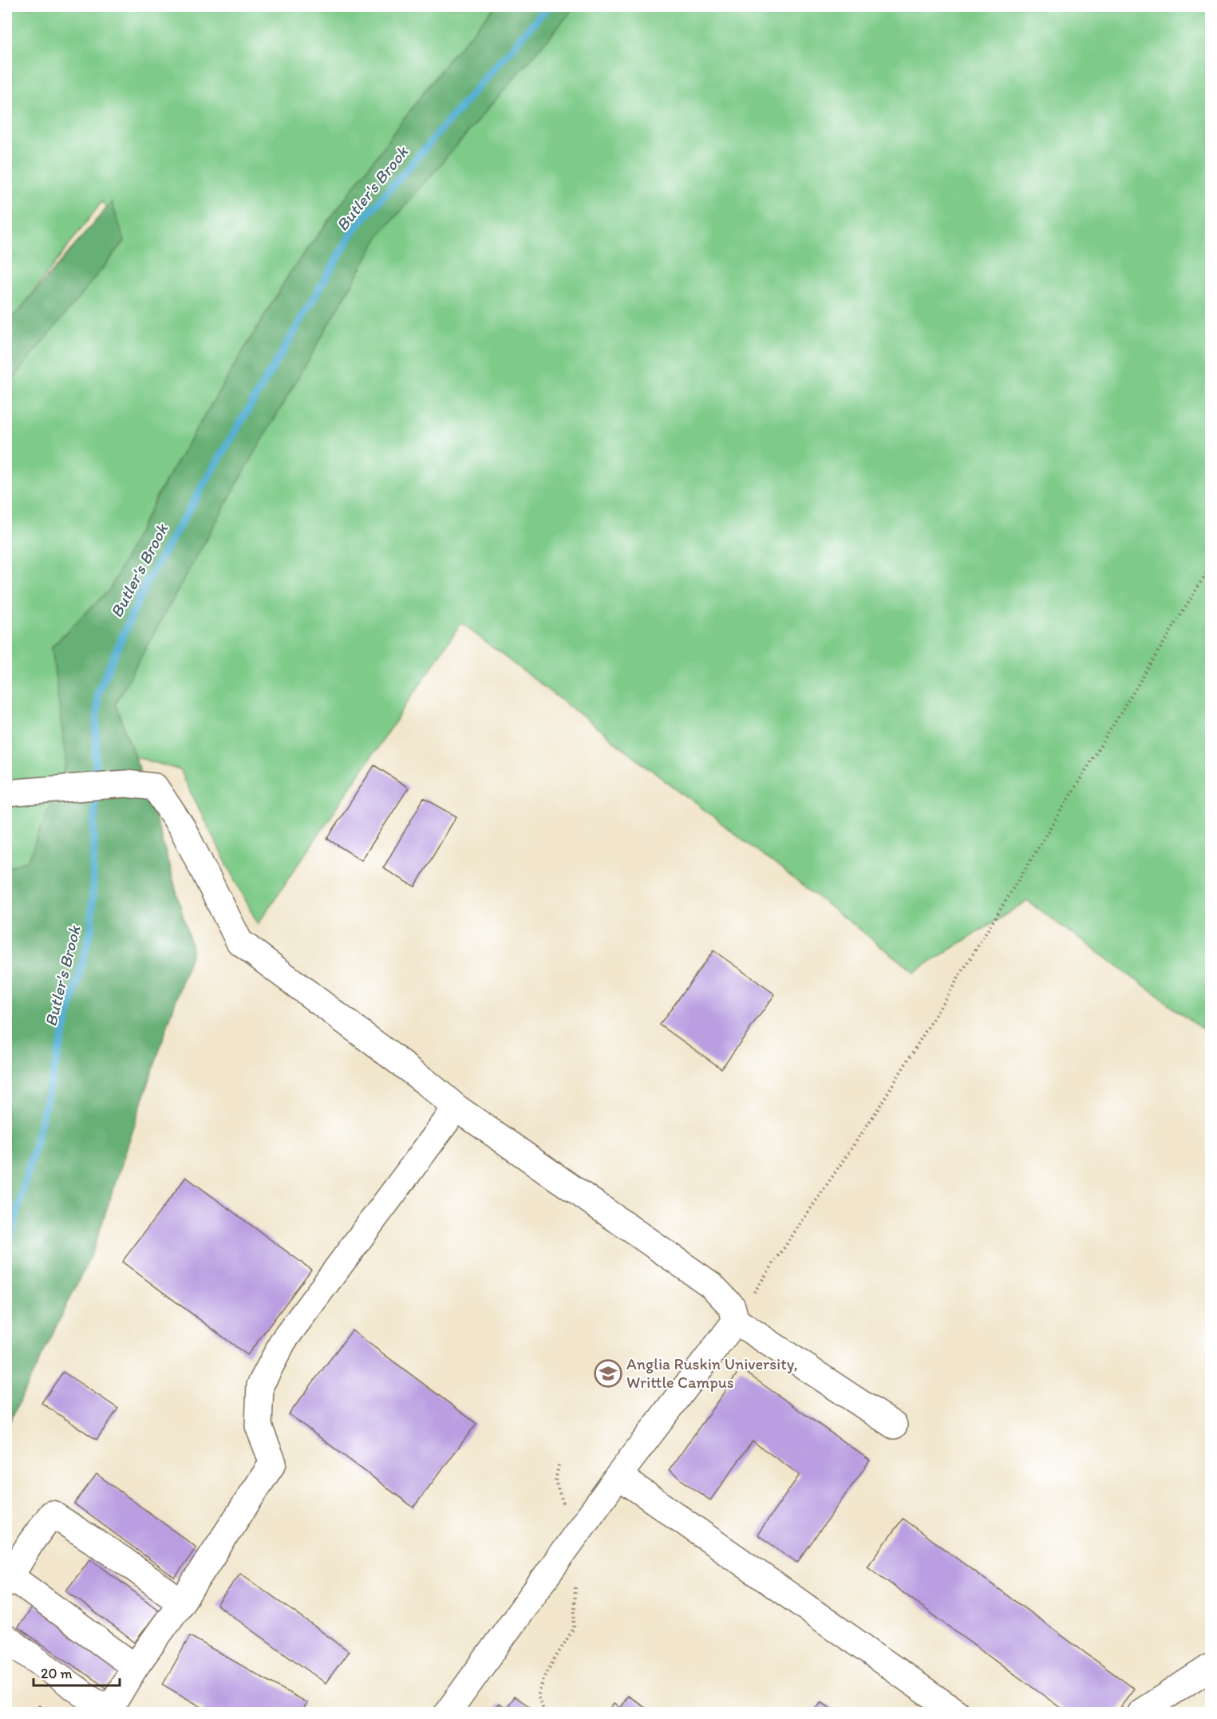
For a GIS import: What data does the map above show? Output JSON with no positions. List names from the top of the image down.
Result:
{
  "water": ["Butler's Brook"],
  "places": {
    "school or university": ["Anglia Ruskin University, Writtle Campus"]
  },
  "scale_bar": "20 m"
}
